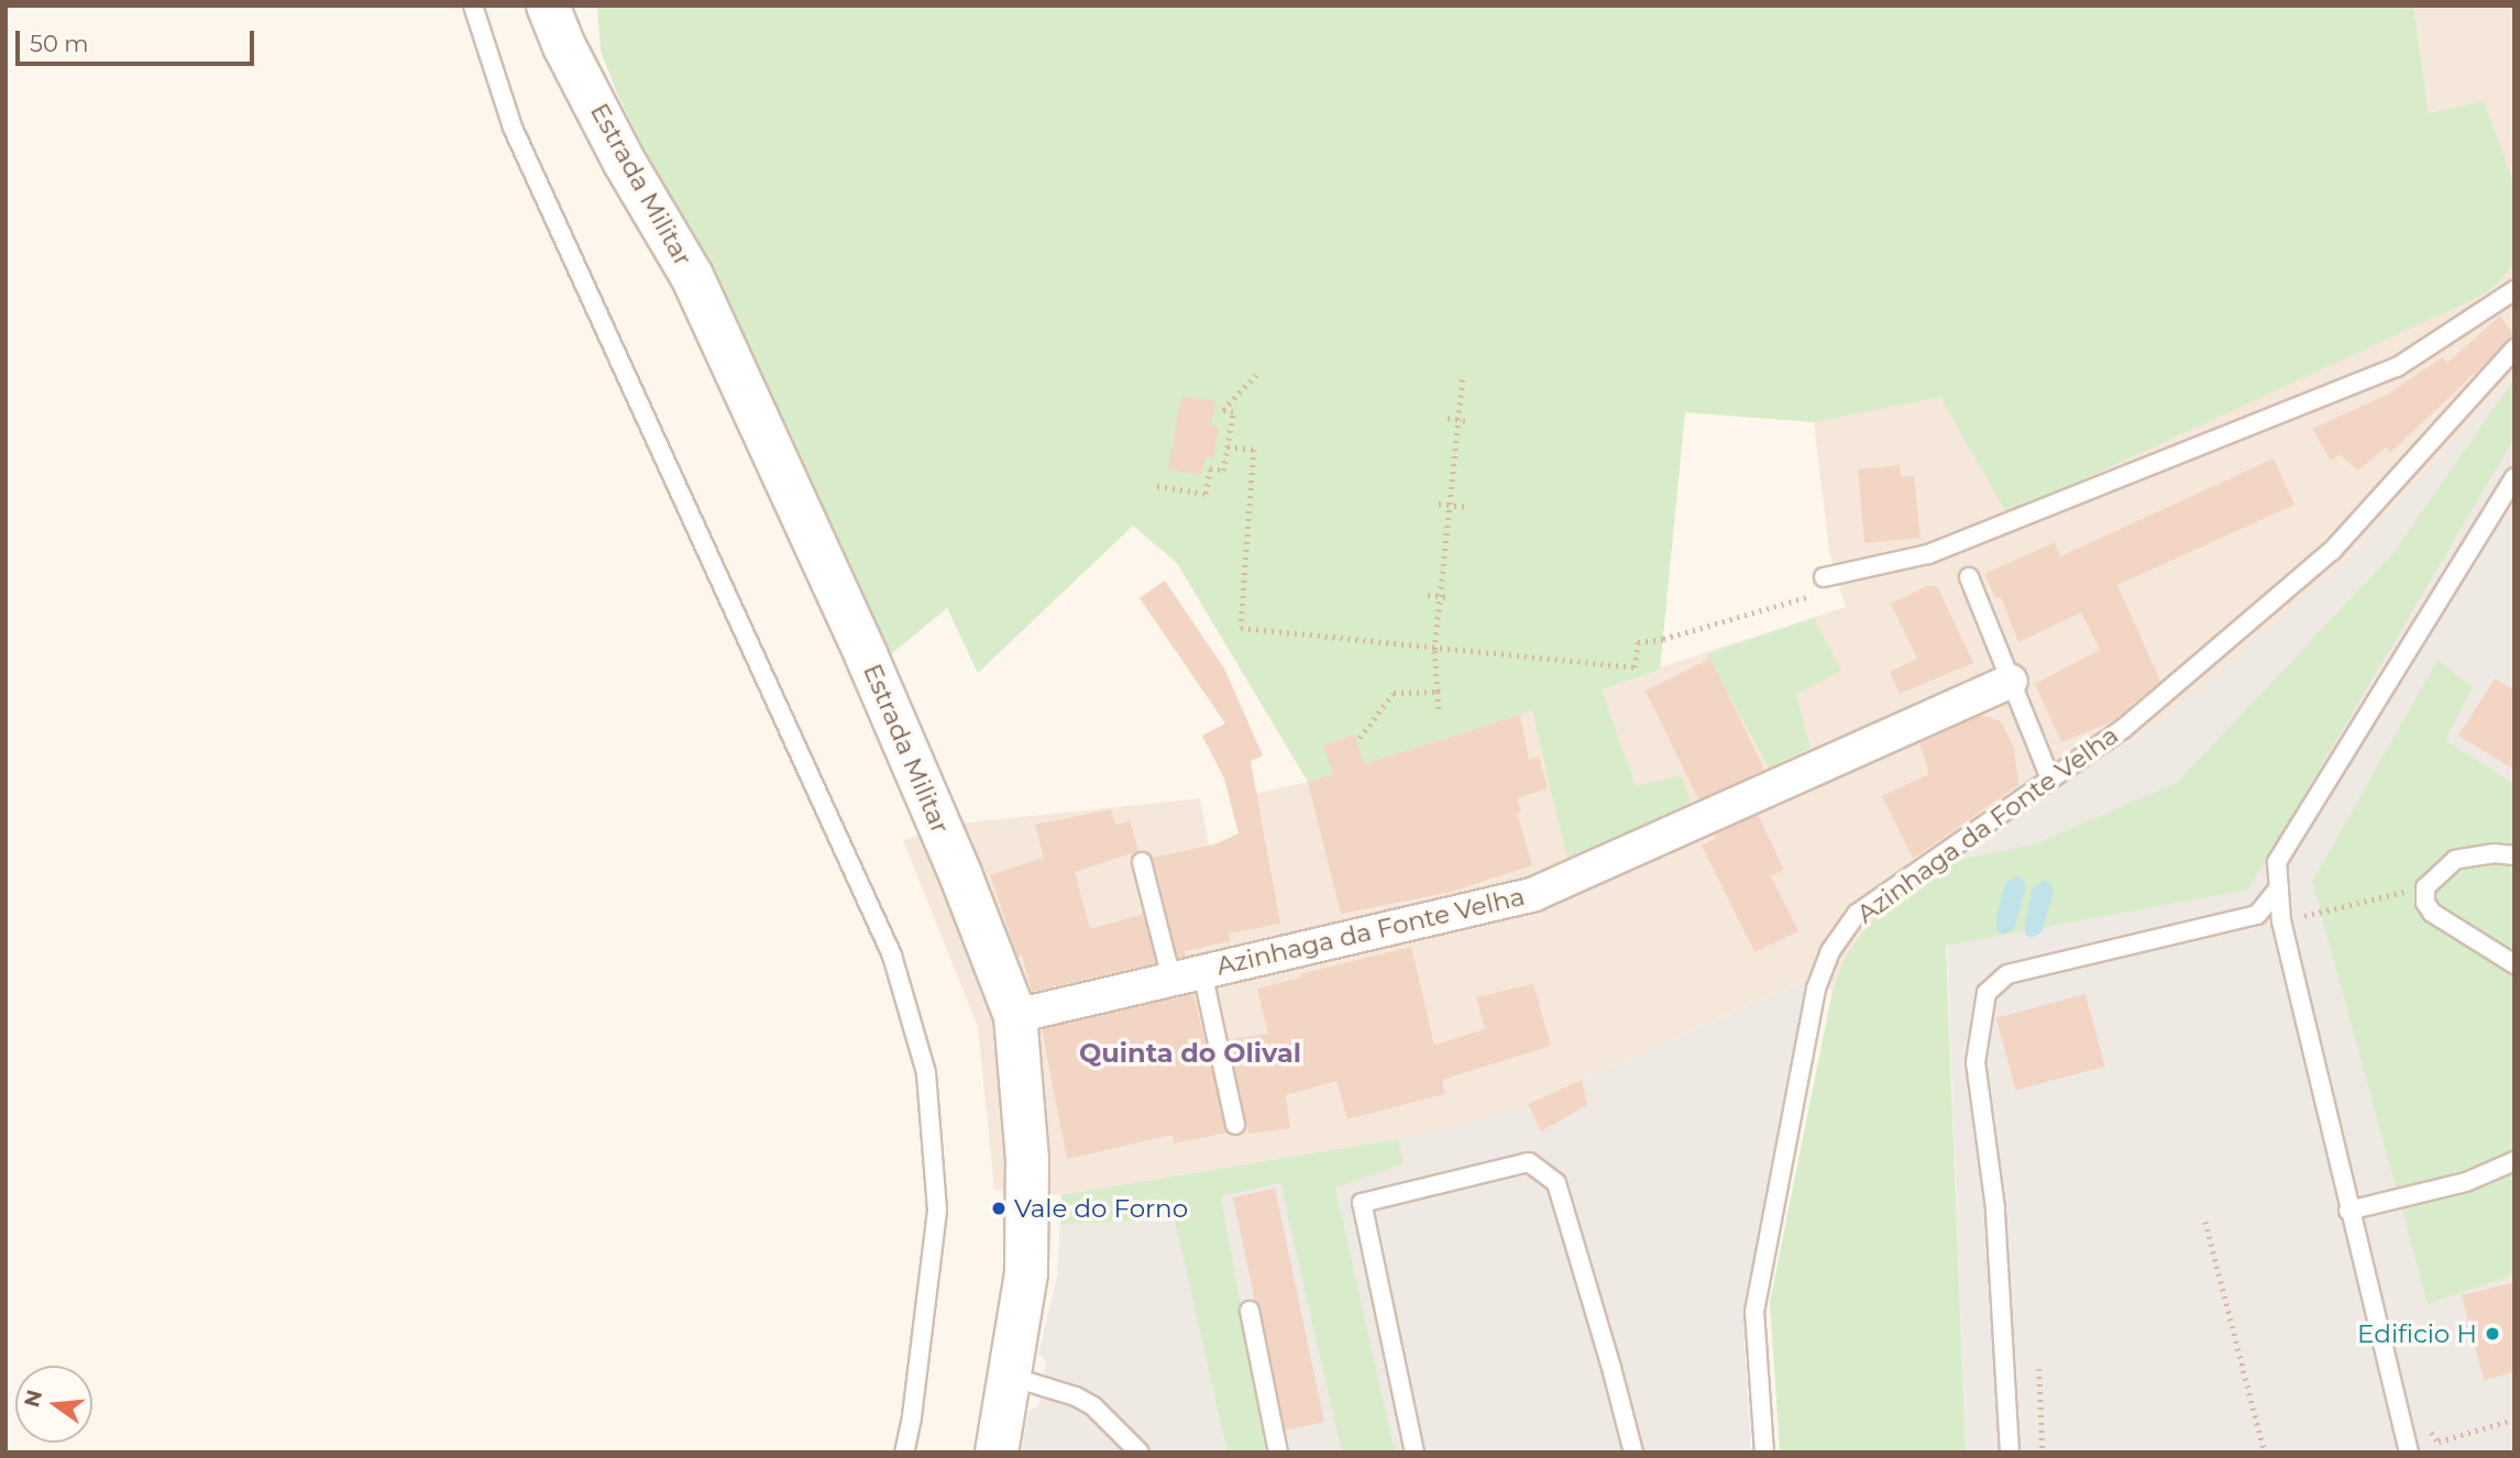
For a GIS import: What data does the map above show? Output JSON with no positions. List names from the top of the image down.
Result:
{
  "streets": {
    "street": ["Estrada Militar", "Azinhaga da Fonte Velha"]
  },
  "crossings": [
    ["Estrada Militar", "Azinhaga da Fonte Velha"]
  ],
  "districts": ["Quinta do Olival"],
  "places": ["Vale do Forno", "Edificio H"],
  "scale_bar": "50 m",
  "north": "left"
}
